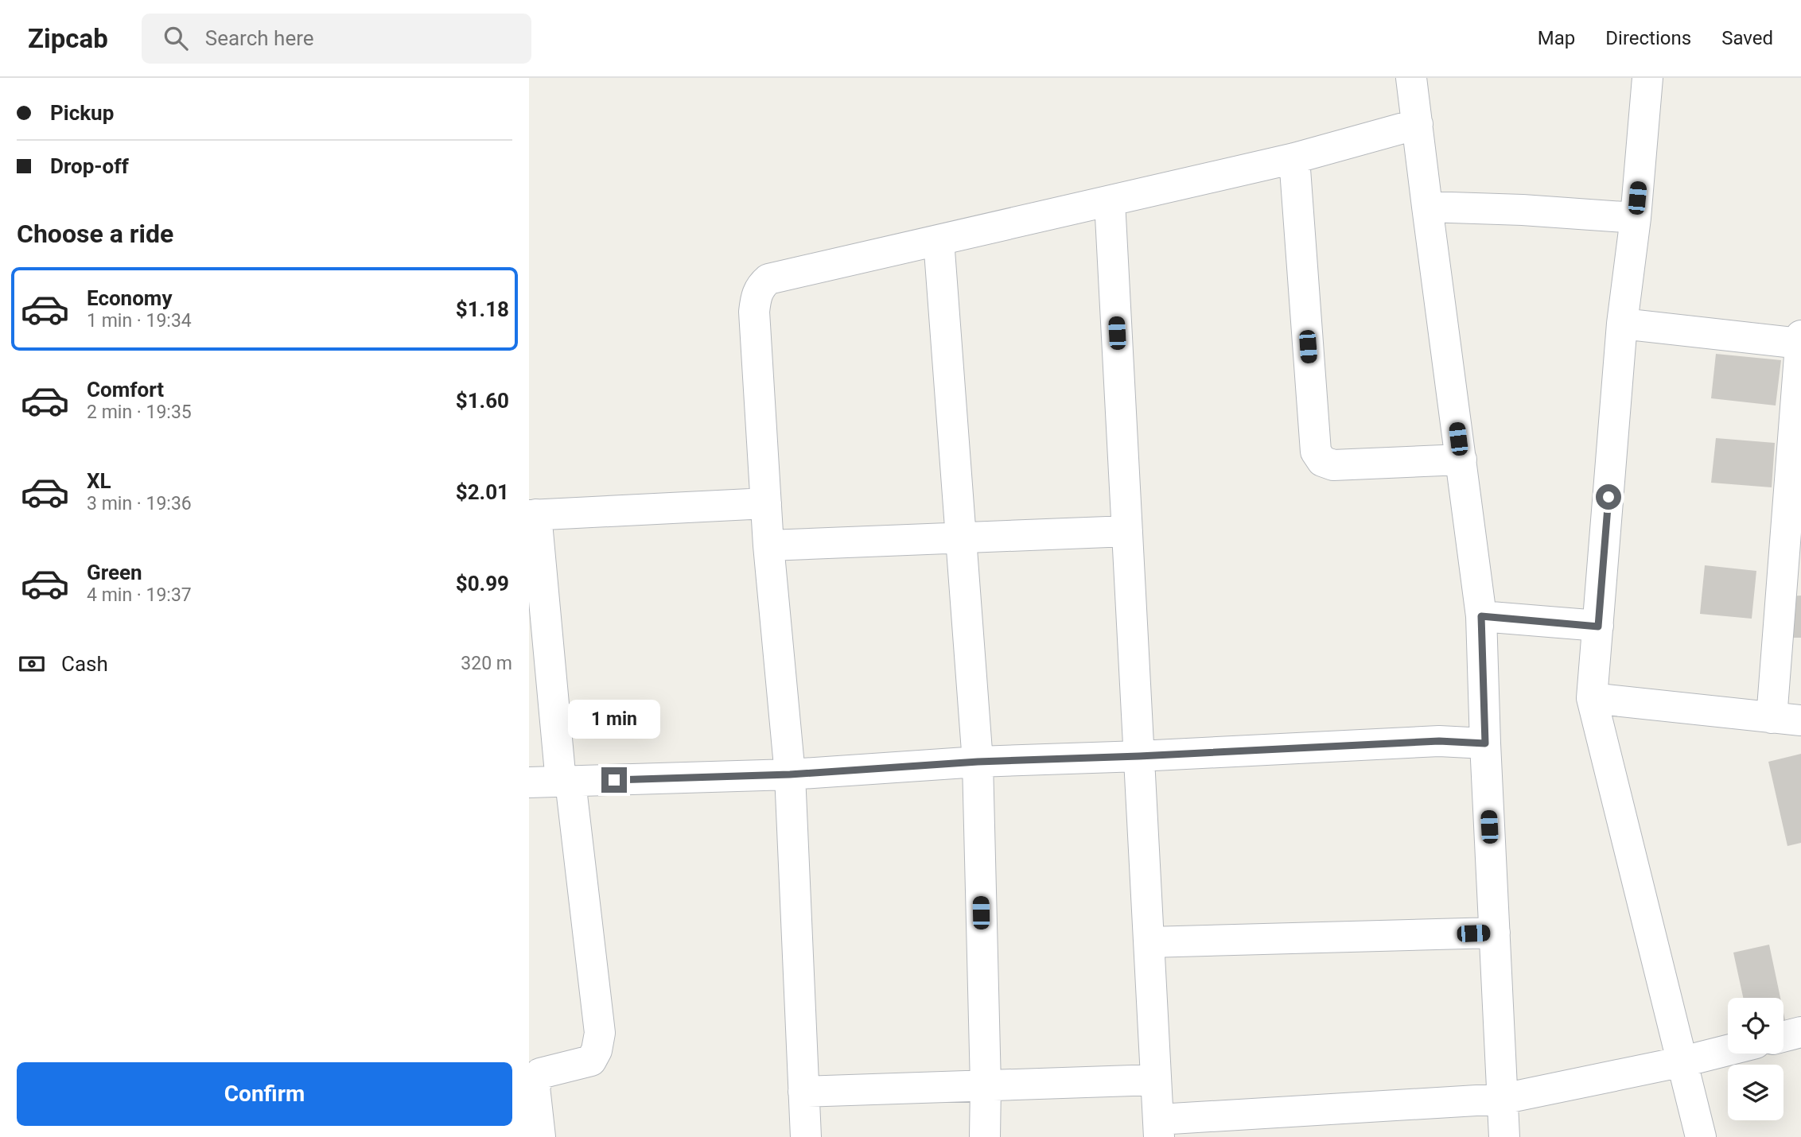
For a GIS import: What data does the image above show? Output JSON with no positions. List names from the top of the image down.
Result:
{
  "page": {
    "header": "Zipcab",
    "search": "Search here",
    "nav": ["Map", "Directions", "Saved"],
    "banner": ["Pickup", "Drop-off"],
    "heading": "Choose a ride",
    "list": [
      {
        "name": "Economy",
        "note": "1 min · 19:34",
        "value": "$1.18"
      },
      {
        "name": "Comfort",
        "note": "2 min · 19:35",
        "value": "$1.60"
      },
      {
        "name": "XL",
        "note": "3 min · 19:36",
        "value": "$2.01"
      },
      {
        "name": "Green",
        "note": "4 min · 19:37",
        "value": "$0.99"
      }
    ],
    "pay": ["Cash", "320 m"],
    "bubble": "1 min",
    "buttons": "Confirm"
  }
}
